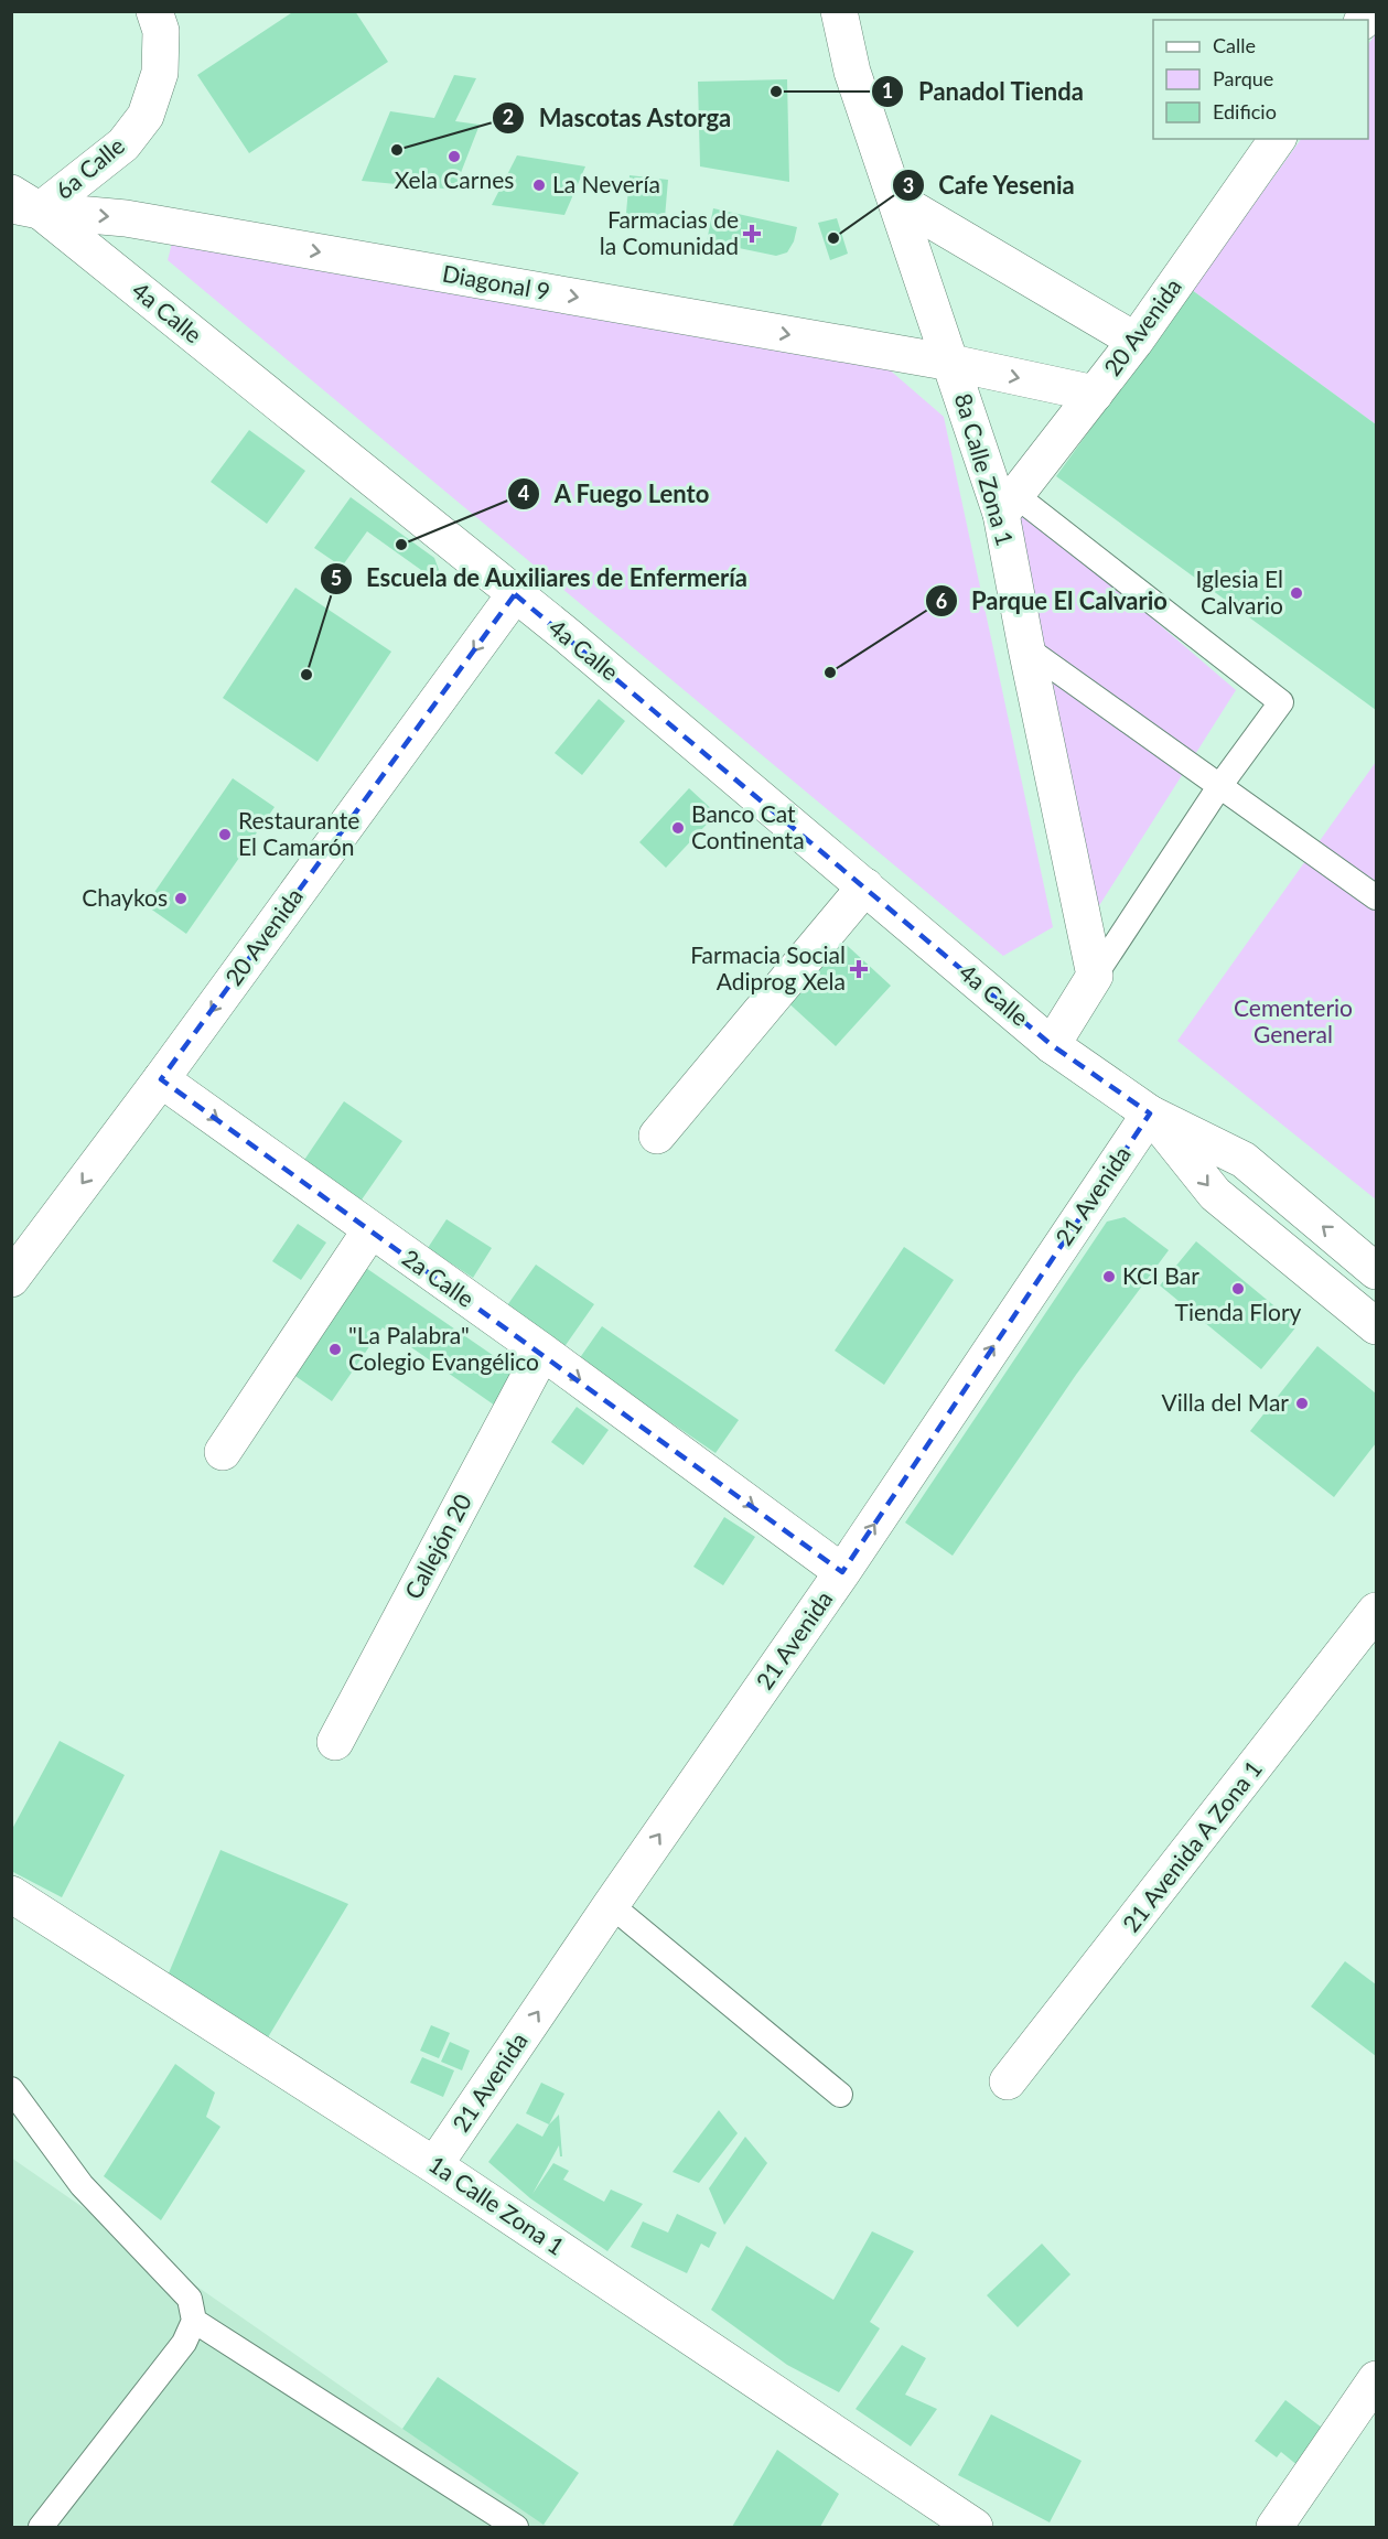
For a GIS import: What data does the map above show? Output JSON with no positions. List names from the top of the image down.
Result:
{
  "streets": {
    "street": [
      "6a Calle",
      "Diagonal 9",
      "4a Calle",
      "20 Avenida",
      "8a Calle Zona 1",
      "21 Avenida",
      "2a Calle",
      "Callejón 20",
      "21 Avenida A Zona 1",
      "1a Calle Zona 1"
    ]
  },
  "crossings": [
    ["6a Calle", "Diagonal 9"],
    ["6a Calle", "4a Calle"],
    ["Diagonal 9", "4a Calle"],
    ["Diagonal 9", "20 Avenida"],
    ["Diagonal 9", "8a Calle Zona 1"],
    ["4a Calle", "20 Avenida"],
    ["4a Calle", "21 Avenida"],
    ["20 Avenida", "8a Calle Zona 1"],
    ["20 Avenida", "2a Calle"],
    ["21 Avenida", "2a Calle"],
    ["21 Avenida", "1a Calle Zona 1"],
    ["2a Calle", "Callejón 20"]
  ],
  "one_way": [
    "Diagonal 9",
    "20 Avenida",
    "21 Avenida",
    "2a Calle"
  ],
  "parks": ["Cementerio General"],
  "places": {
    "other": [
      "Panadol Tienda",
      "Mascotas Astorga",
      "Xela Carnes",
      "La Nevería",
      "Cafe Yesenia",
      "A Fuego Lento",
      "Iglesia El Calvario",
      "Parque El Calvario",
      "Escuela de Auxiliares de Enfermería",
      "Banco Cat Continenta",
      "Restaurante El Camarón",
      "Chaykos",
      "KCI Bar",
      "Tienda Flory",
      "\"La Palabra\" Colegio Evangélico",
      "Villa del Mar"
    ],
    "health": ["Farmacias de la Comunidad", "Farmacia Social Adiprog Xela"]
  },
  "legend": ["Calle", "Parque", "Edificio"]
}
